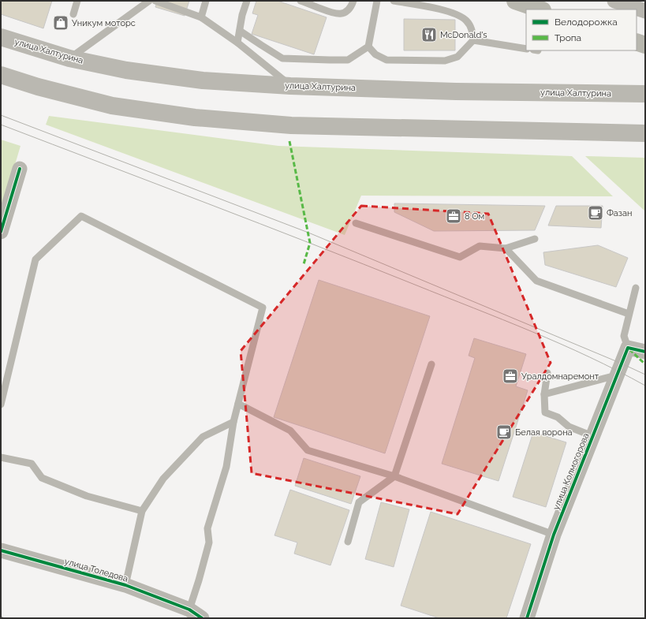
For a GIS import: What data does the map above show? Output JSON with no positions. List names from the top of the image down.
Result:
{
  "streets": {
    "main road": ["улица Халтурина"],
    "street": ["улица Колмогорова", "улица Толедова"]
  },
  "places": {
    "shop": ["Уникум моторс"],
    "restaurant": ["McDonald's"],
    "cafe": ["Фазан", "Белая ворона"],
    "office": ["8 Ом", "Уралдомнаремонт"]
  },
  "legend": ["Велодорожка", "Тропа"]
}
